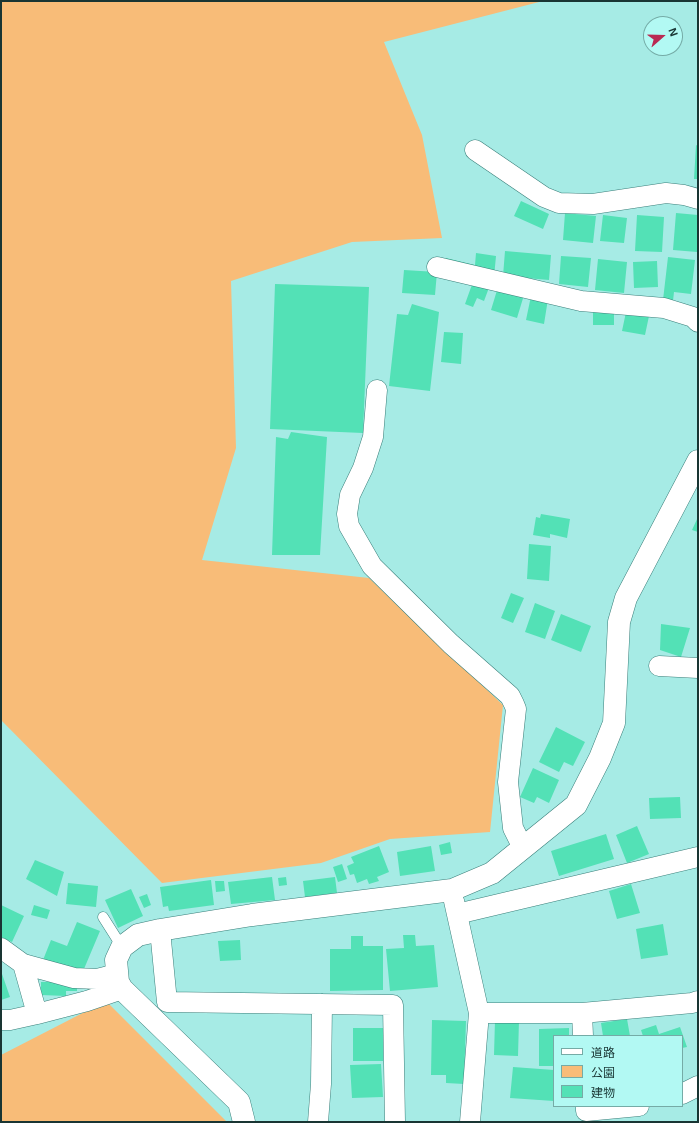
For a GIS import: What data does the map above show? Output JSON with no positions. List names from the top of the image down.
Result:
{
  "legend": ["道路", "公園", "建物"],
  "north": "right"
}
